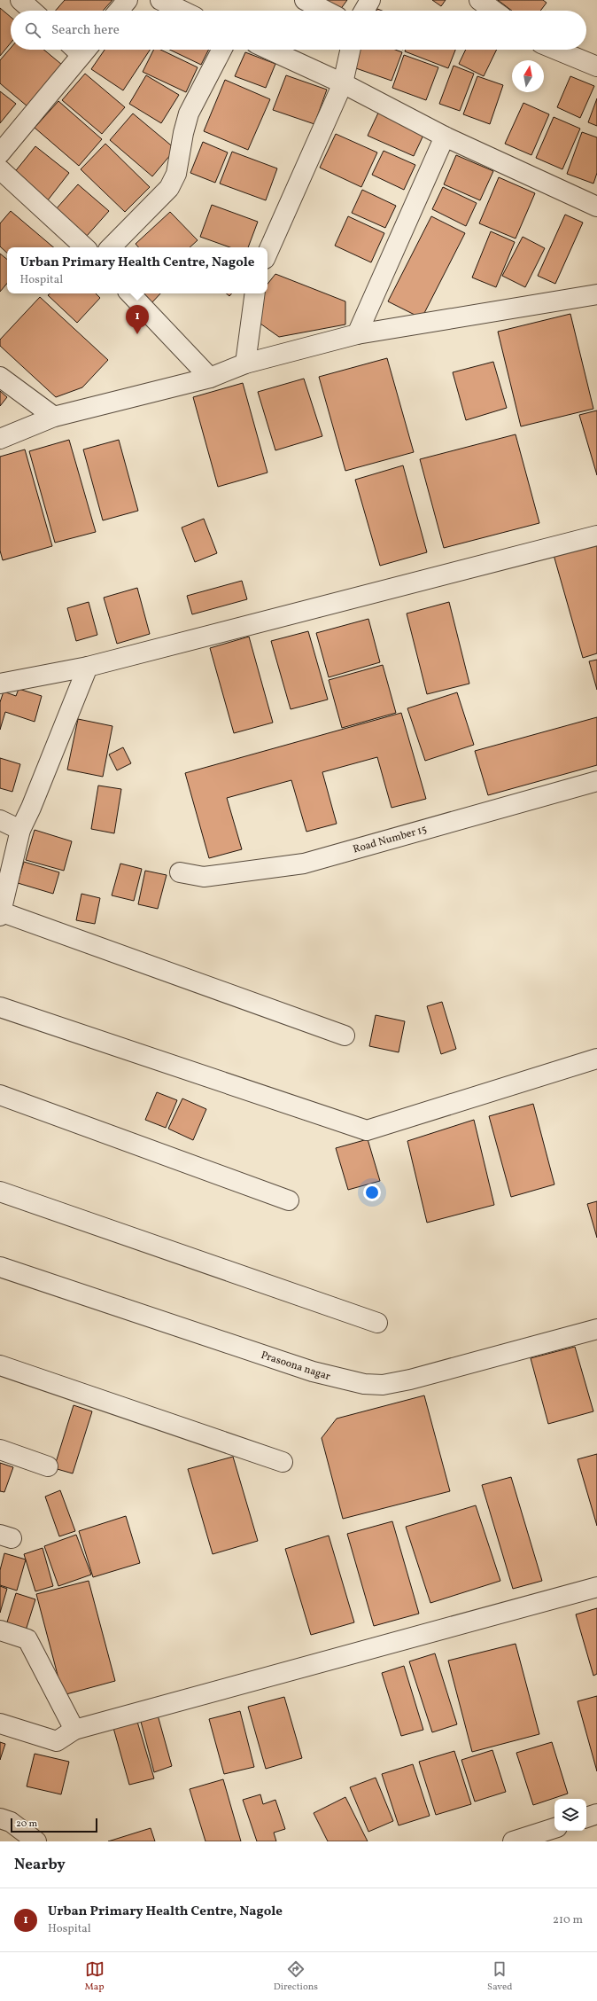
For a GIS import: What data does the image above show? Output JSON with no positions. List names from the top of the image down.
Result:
{
  "streets": {
    "street": ["Road Number 15", "Prasoona nagar"]
  },
  "scale_bar": "20 m",
  "north": "top",
  "page": {
    "search": "Search here",
    "popup": ["Urban Primary Health Centre, Nagole", "Hospital"],
    "pins": "1",
    "scale": "20 m",
    "heading": "Nearby",
    "list": [
      {
        "mark": "1",
        "name": "Urban Primary Health Centre, Nagole",
        "note": "Hospital",
        "value": "210 m"
      }
    ],
    "nav": ["Map", "Directions", "Saved"]
  }
}
